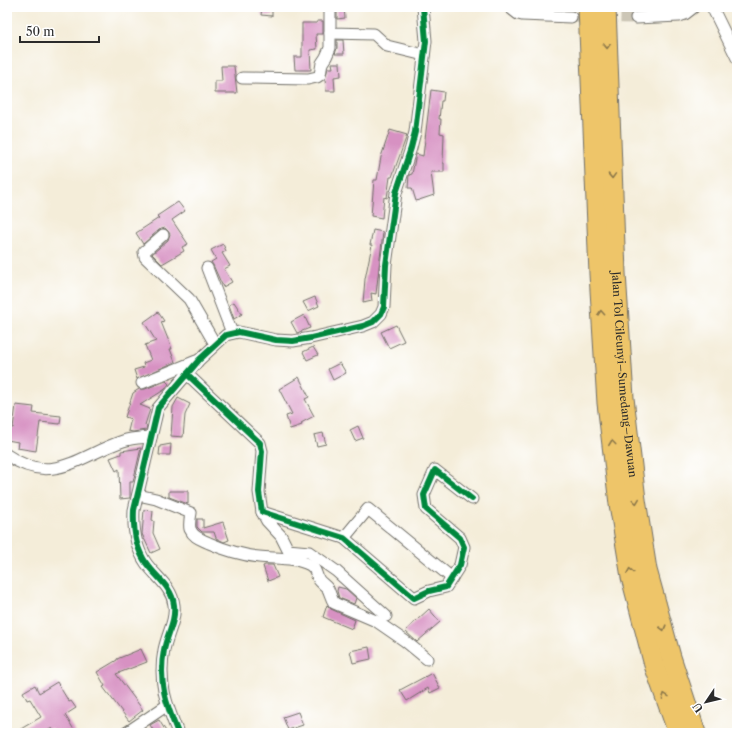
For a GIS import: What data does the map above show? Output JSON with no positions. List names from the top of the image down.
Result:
{
  "streets": {
    "highway": ["Jalan Tol Cileunyi–Sumedang–Dawuan"]
  },
  "scale_bar": "50 m",
  "north": "bottom left"
}
